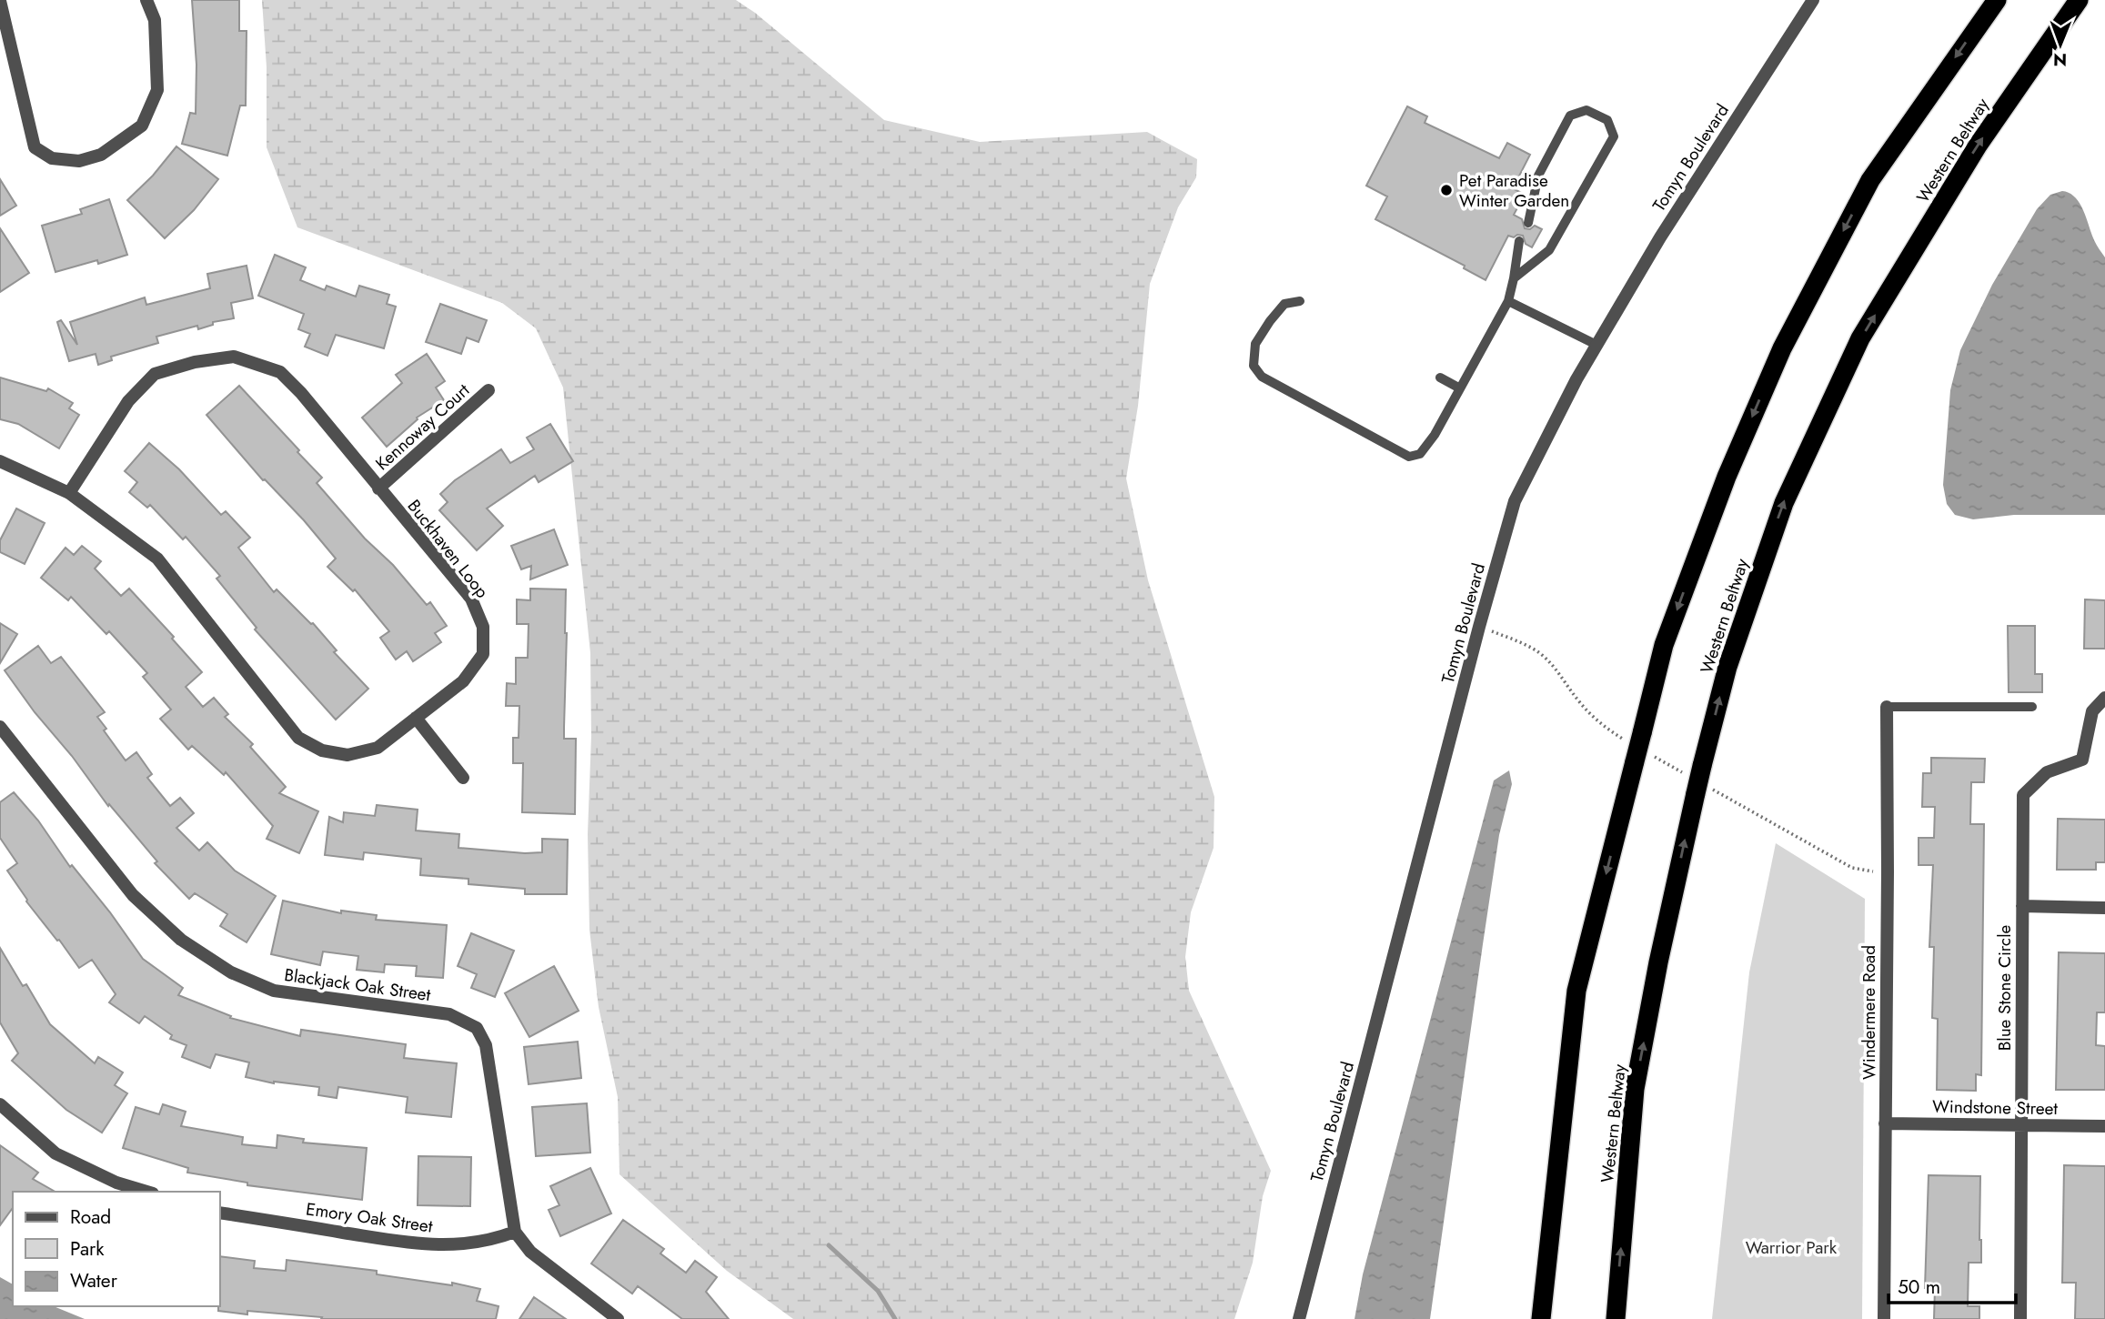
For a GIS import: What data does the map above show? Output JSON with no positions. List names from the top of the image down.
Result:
{
  "streets": {
    "highway": ["Western Beltway"],
    "street": [
      "Tomyn Boulevard",
      "Kennoway Court",
      "Buckhaven Loop",
      "Blackjack Oak Street",
      "Blue Stone Circle",
      "Windermere Road",
      "Windstone Street",
      "Emory Oak Street"
    ]
  },
  "crossings": [
    ["Kennoway Court", "Buckhaven Loop"],
    ["Blackjack Oak Street", "Emory Oak Street"],
    ["Blue Stone Circle", "Windstone Street"],
    ["Windermere Road", "Windstone Street"]
  ],
  "parks": ["Warrior Park"],
  "places": ["Pet Paradise Winter Garden"],
  "legend": ["Road", "Park", "Water"],
  "scale_bar": "50 m",
  "north": "bottom"
}
